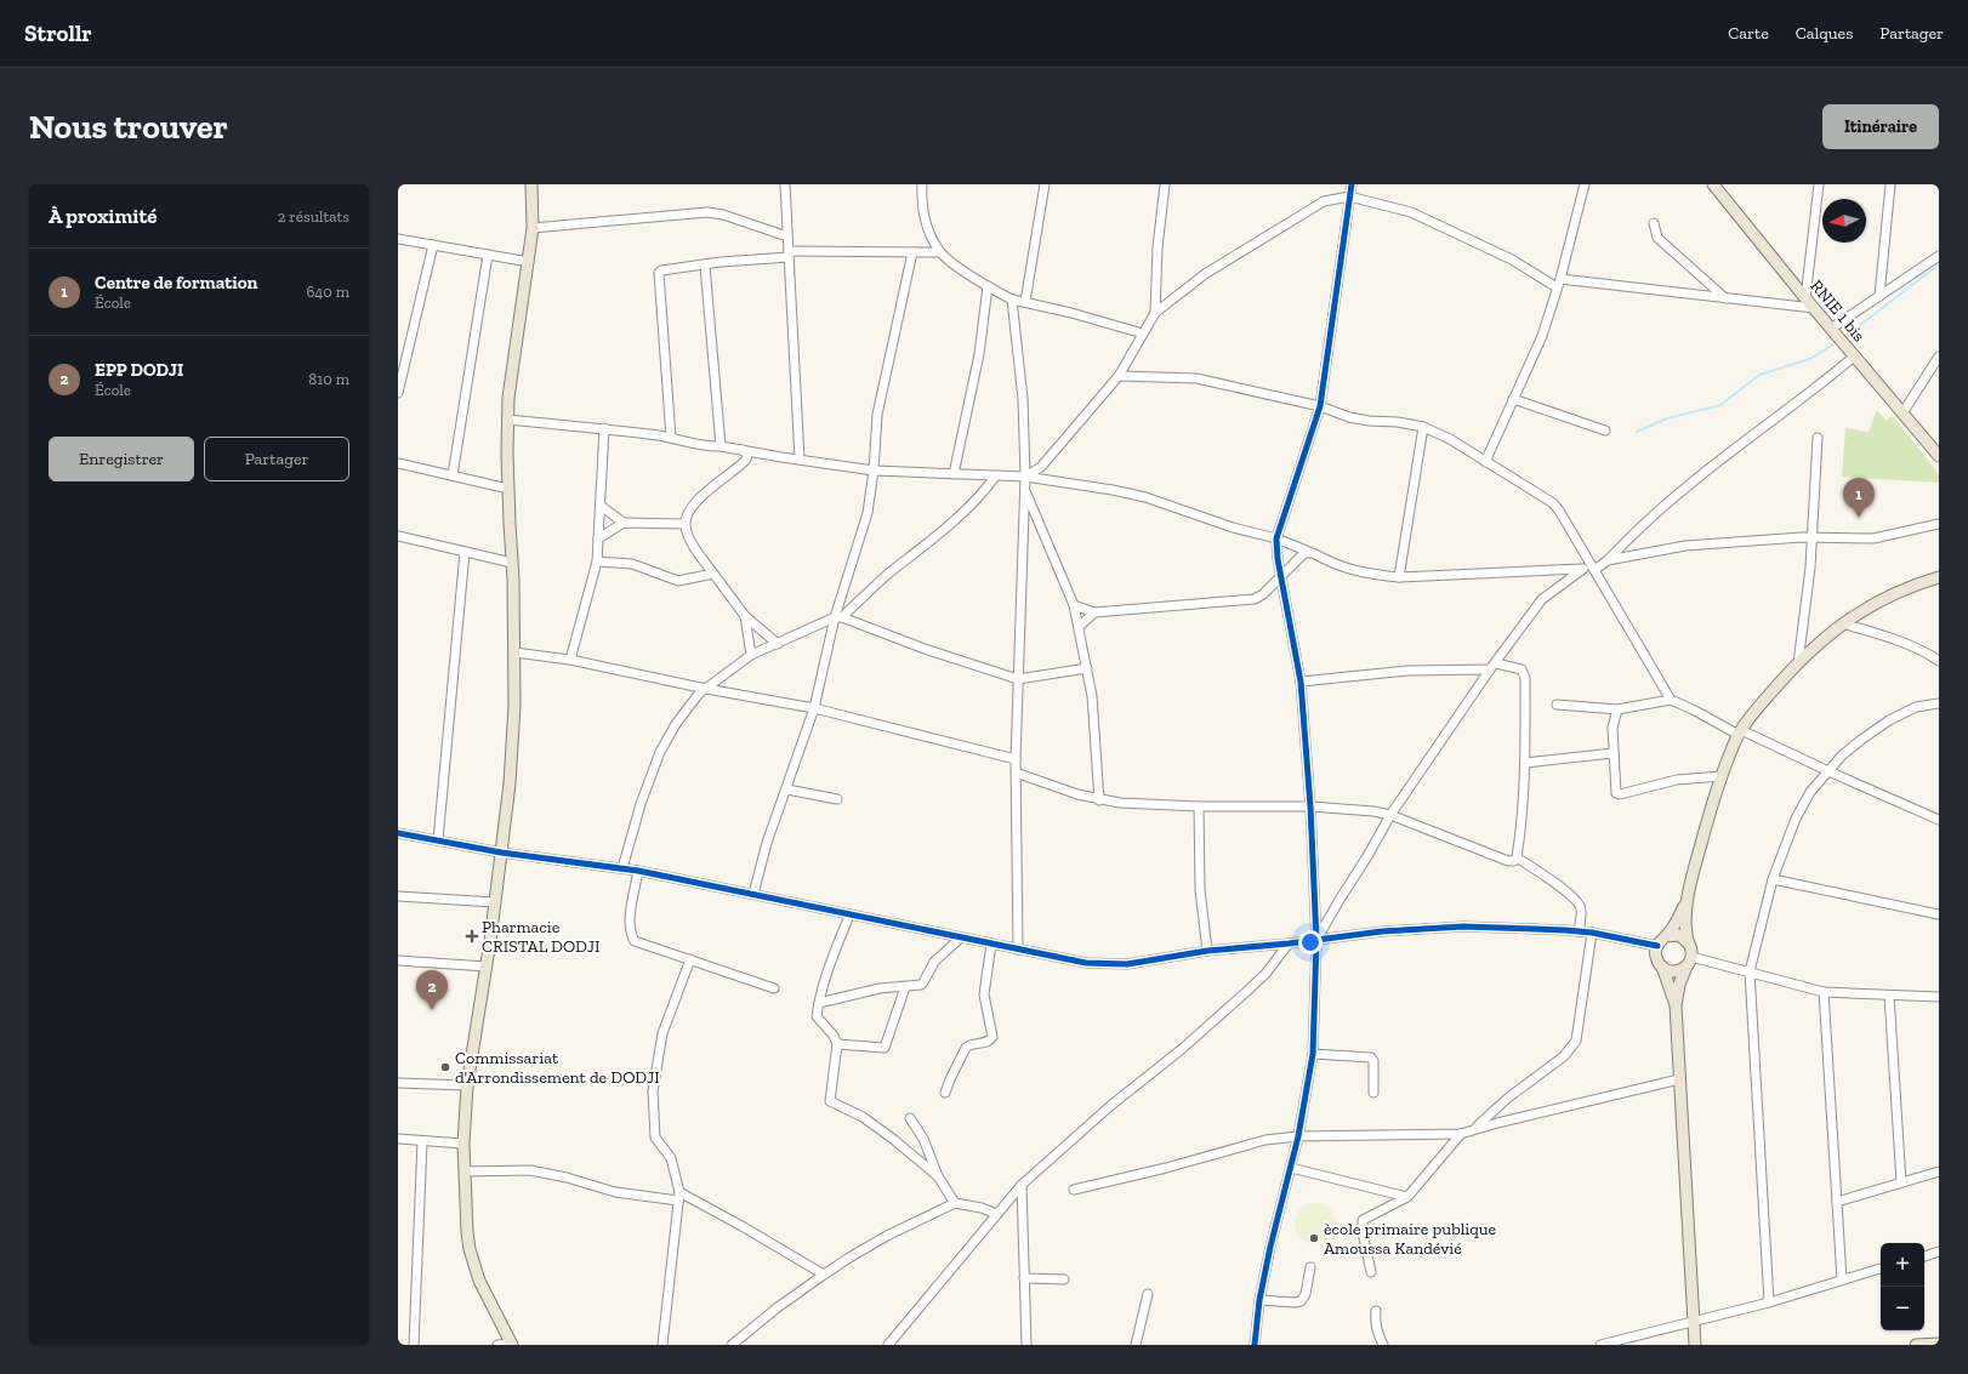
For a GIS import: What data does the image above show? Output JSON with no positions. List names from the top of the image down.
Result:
{
  "streets": {
    "main road": ["RNIE 1 bis"]
  },
  "places": {
    "health": ["Pharmacie CRISTAL DODJI"],
    "other": ["Commissariat d'Arrondissement de DODJI", "ècole primaire publique Amoussa Kandévié"]
  },
  "north": "left",
  "page": {
    "header": "Strollr",
    "nav": ["Carte", "Calques", "Partager"],
    "buttons": [
      "Itinéraire",
      ["Enregistrer", "Partager"]
    ],
    "title": "Nous trouver",
    "heading": ["À proximité", "2 résultats"],
    "list": [
      {
        "mark": "1",
        "name": "Centre de formation",
        "note": "École",
        "value": "640 m"
      },
      {
        "mark": "2",
        "name": "EPP DODJI",
        "note": "École",
        "value": "810 m"
      }
    ],
    "pins": ["1", "2"],
    "map_buttons": ["+", "−"]
  }
}
